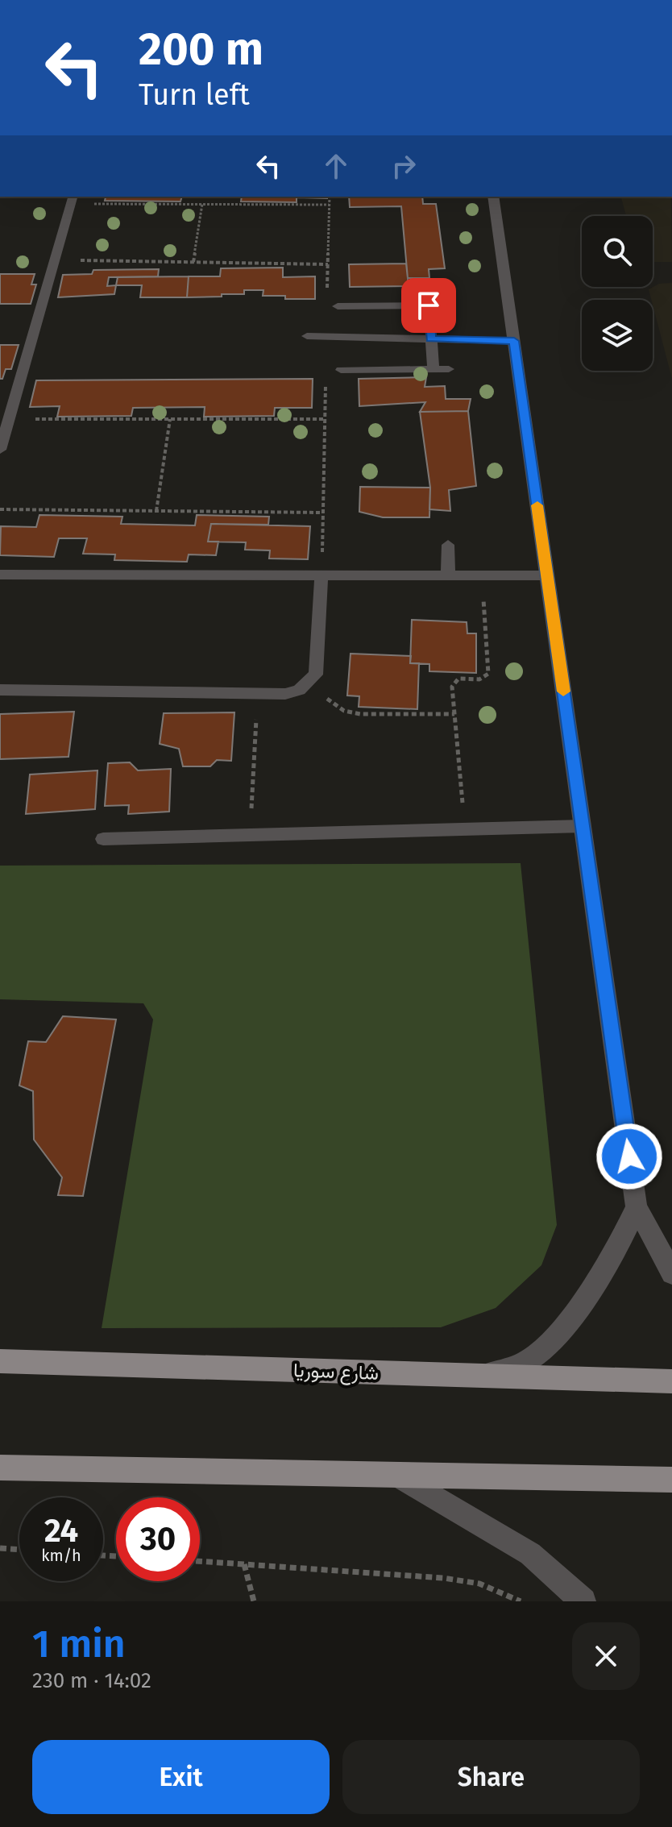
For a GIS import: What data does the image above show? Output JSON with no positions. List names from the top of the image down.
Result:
{
  "streets": {
    "main road": ["شارع سوريا"]
  },
  "page": {
    "turn": ["200 m", "Turn left"],
    "speed": "24 km/h",
    "limit": "30",
    "heading": ["1 min", "230 m · 14:02"],
    "buttons": ["Exit", "Share"]
  }
}
